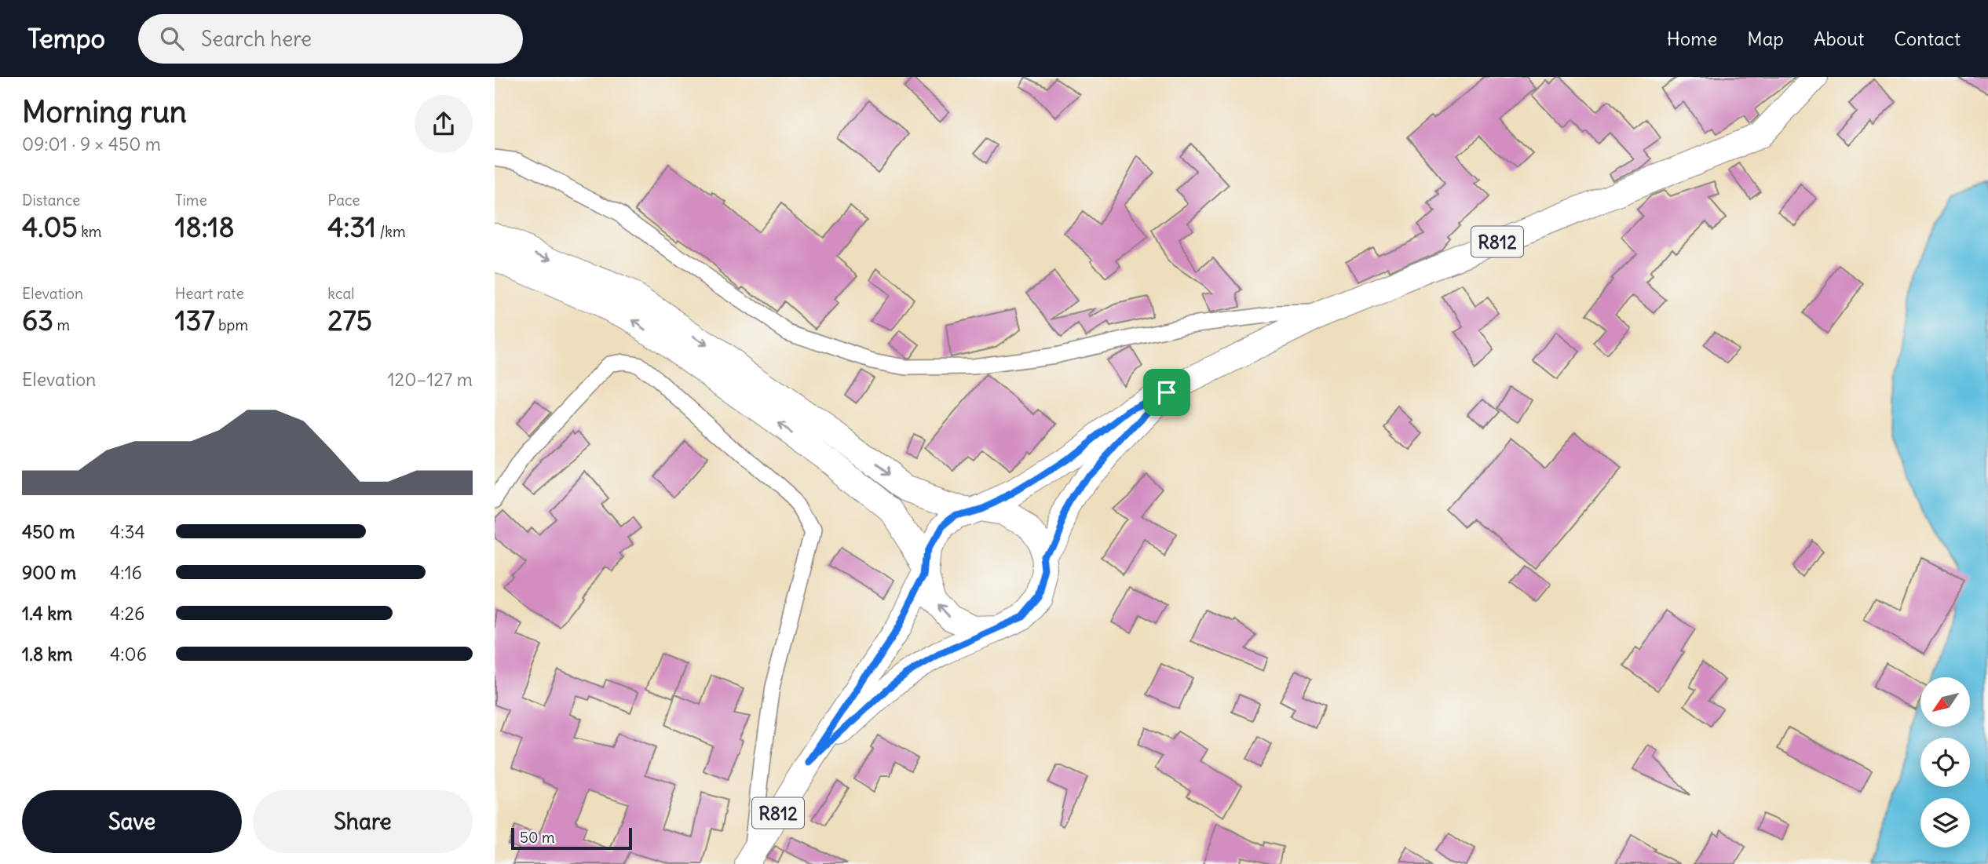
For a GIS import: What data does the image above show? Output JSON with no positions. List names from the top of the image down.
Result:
{
  "streets": {
    "main road": ["R812"]
  },
  "scale_bar": "50 m",
  "north": "bottom left",
  "page": {
    "header": "Tempo",
    "search": "Search here",
    "nav": [
      "Home",
      "Map",
      "About",
      "Contact"
    ],
    "heading": ["Morning run", "09:01 · 9 × 450 m"],
    "stats": [
      ["Distance", "4.05 km"],
      ["Time", "18:18"],
      ["Pace", "4:31 /km"],
      ["Elevation", "63 m"],
      ["Heart rate", "137 bpm"],
      ["kcal", "275"]
    ],
    "chart": ["Elevation", "120–127 m"],
    "list": [
      {
        "name": "450 m",
        "note": "4:34"
      },
      {
        "name": "900 m",
        "note": "4:16"
      },
      {
        "name": "1.4 km",
        "note": "4:26"
      },
      {
        "name": "1.8 km",
        "note": "4:06"
      }
    ],
    "buttons": ["Save", "Share"],
    "scale": "50 m"
  }
}
